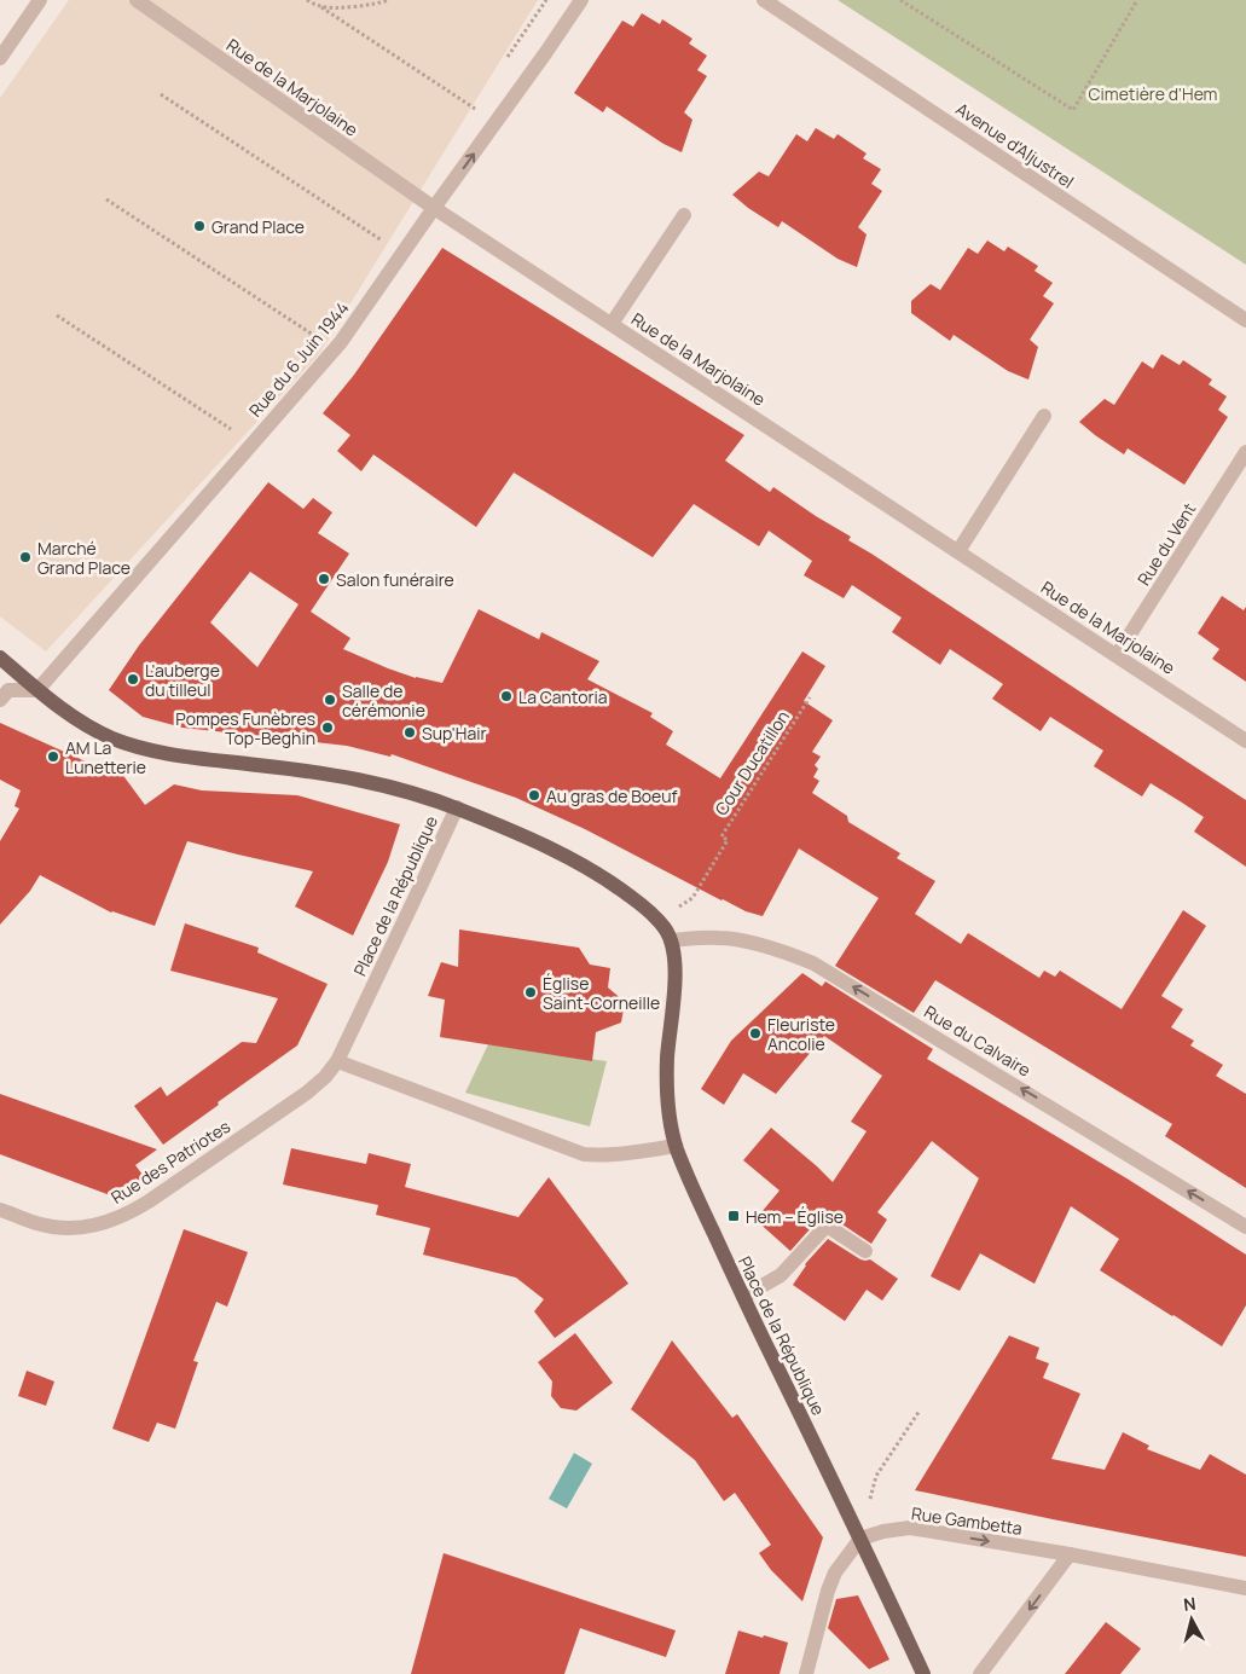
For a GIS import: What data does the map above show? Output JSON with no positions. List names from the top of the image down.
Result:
{
  "streets": {
    "main road": ["Place de la République"],
    "street": [
      "Rue de la Marjolaine",
      "Avenue d'Aljustrel",
      "Rue du 6 Juin 1944",
      "Rue du Vent",
      "Rue du Calvaire",
      "Rue des Patriotes",
      "Rue Gambetta"
    ],
    "path": ["Cour Ducatillon"]
  },
  "crossings": [
    ["Rue de la Marjolaine", "Rue du 6 Juin 1944"],
    ["Rue de la Marjolaine", "Rue du Vent"],
    ["Cour Ducatillon", "Place de la République"],
    ["Place de la République", "Rue du Calvaire"],
    ["Place de la République", "Rue des Patriotes"],
    ["Place de la République", "Rue Gambetta"]
  ],
  "one_way": ["Rue du Calvaire", "Rue Gambetta"],
  "parks": ["Cimetière d'Hem"],
  "places": {
    "other": [
      "Grand Place",
      "Marché Grand Place",
      "Salon funéraire",
      "L'auberge du tilleul",
      "La Cantoria",
      "Salle de cérémonie",
      "Pompes Funèbres Top-Beghin",
      "Sup'Hair",
      "AM La Lunetterie",
      "Au gras de Boeuf",
      "Église Saint-Corneille",
      "Fleuriste Ancolie"
    ],
    "transit": ["Hem – Église"]
  },
  "north": "top"
}
